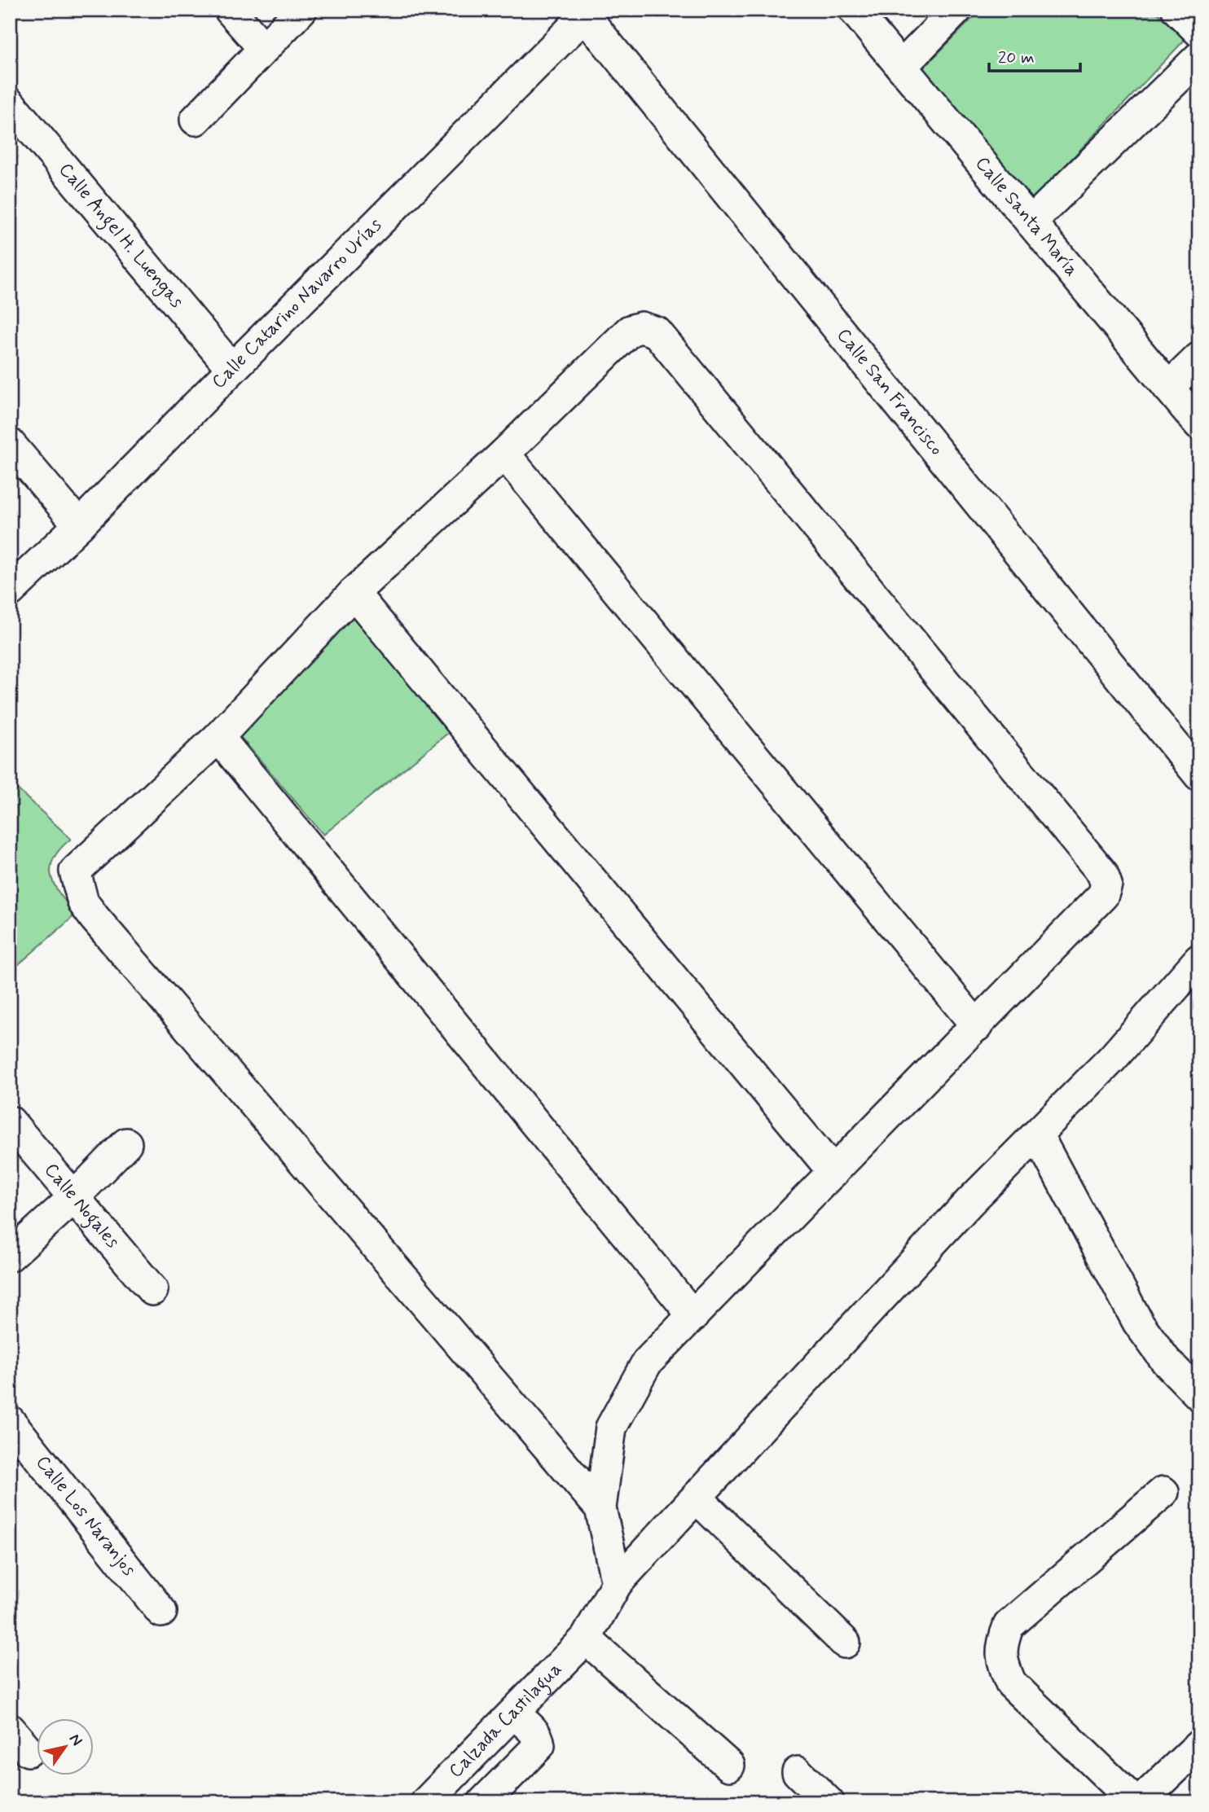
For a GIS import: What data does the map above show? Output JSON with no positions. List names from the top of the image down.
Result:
{
  "streets": {
    "street": [
      "Calle Santa María",
      "Calle Angel H. Luengas",
      "Calle Catarino Navarro Urías",
      "Calle San Francisco",
      "Calle Nogales",
      "Calle Los Naranjos",
      "Calzada Castilagua"
    ]
  },
  "crossings": [
    ["Calle Angel H. Luengas", "Calle Catarino Navarro Urías"],
    ["Calle Catarino Navarro Urías", "Calle San Francisco"]
  ],
  "scale_bar": "20 m",
  "north": "top right"
}
